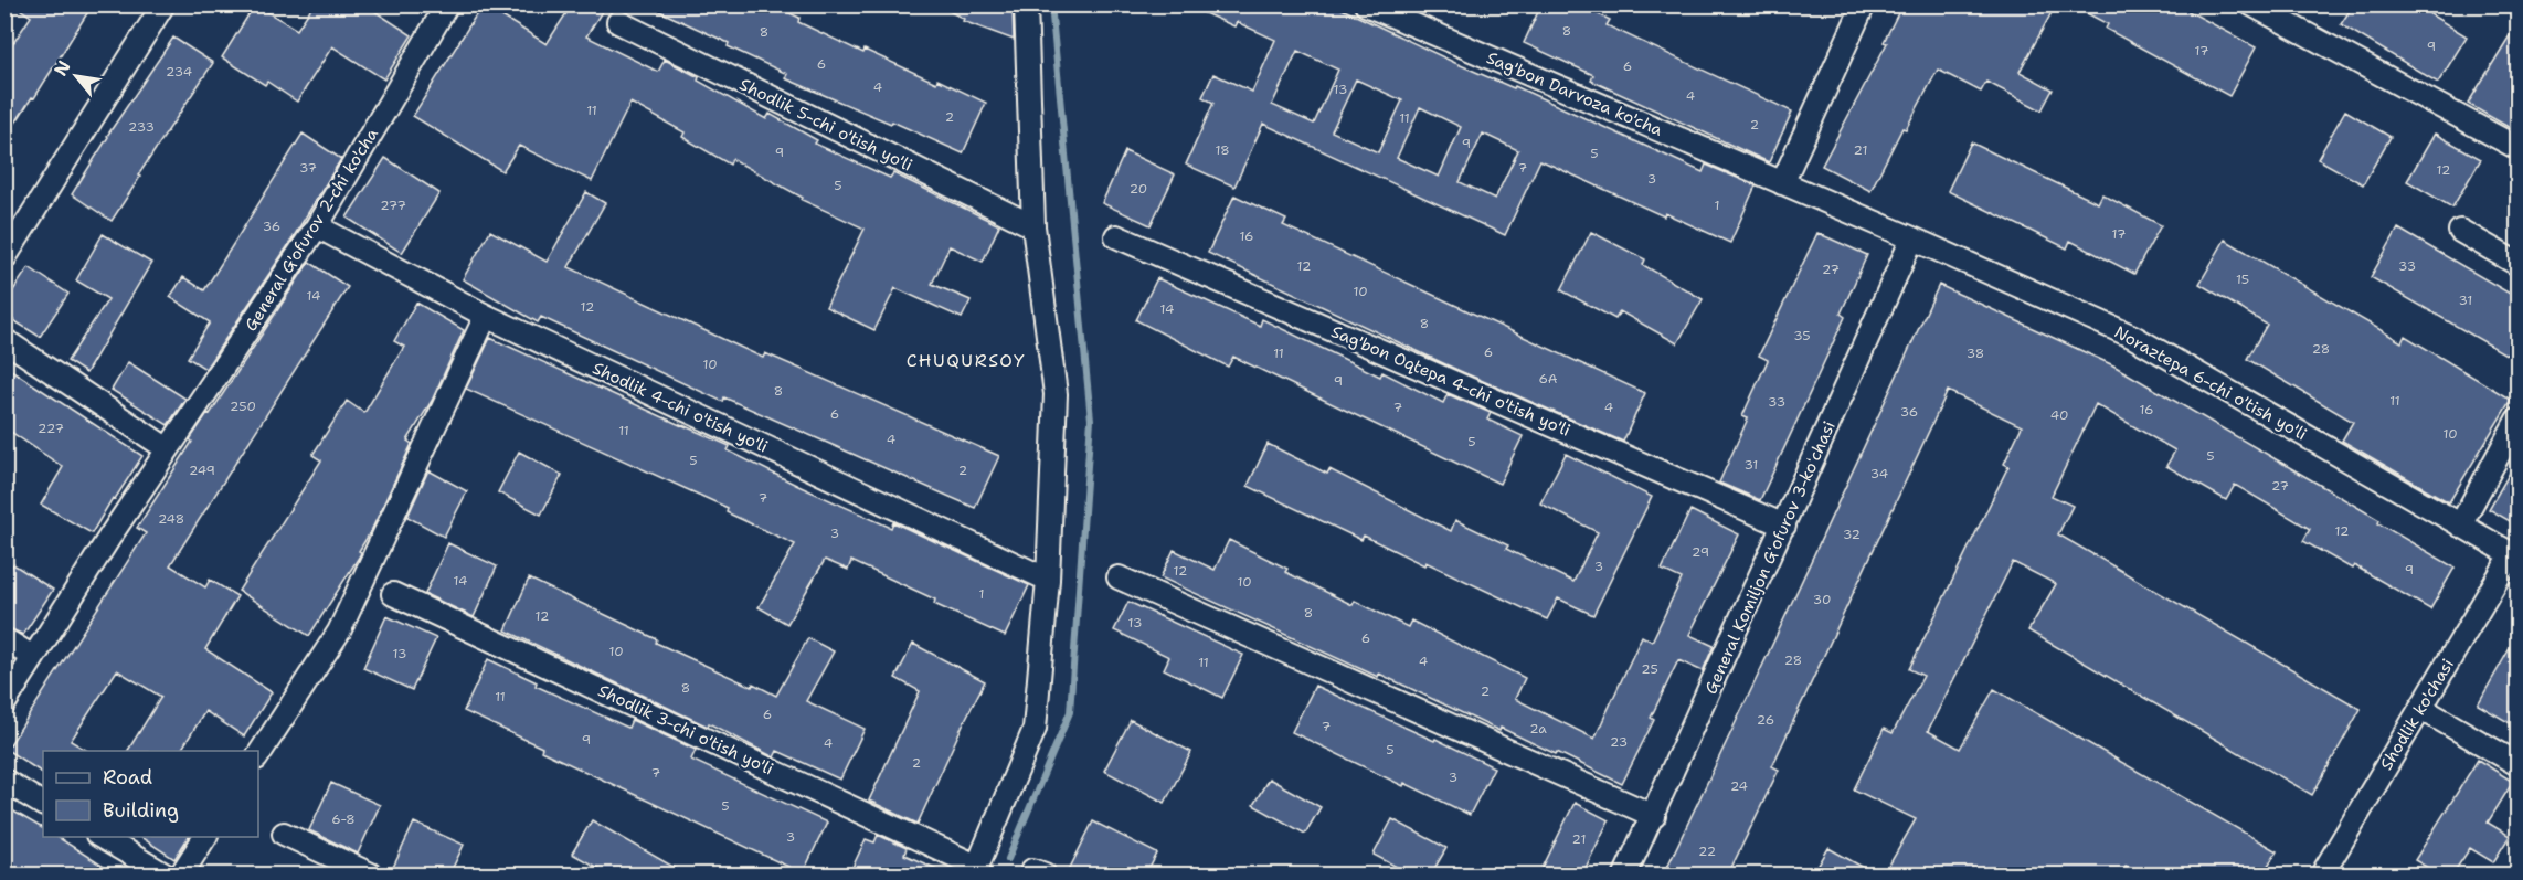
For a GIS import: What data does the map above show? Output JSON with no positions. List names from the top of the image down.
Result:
{
  "streets": {
    "street": [
      "Sag'bon Darvoza ko'cha",
      "Shodlik 5-chi o'tish yo'li",
      "General G'ofurov 2-chi ko'cha",
      "Sag'bon Oqtepa 4-chi o'tish yo'li",
      "Noraztepa 6-chi o'tish yo'li",
      "Shodlik 4-chi o'tish yo'li",
      "General Komiljon Gʻofurov 3-koʻchasi",
      "Shodlik ko'chasi",
      "Shodlik 3-chi o'tish yo'li"
    ]
  },
  "crossings": [
    ["Sag'bon Darvoza ko'cha", "Noraztepa 6-chi o'tish yo'li"],
    ["General G'ofurov 2-chi ko'cha", "Shodlik 4-chi o'tish yo'li"],
    ["Sag'bon Oqtepa 4-chi o'tish yo'li", "General Komiljon Gʻofurov 3-koʻchasi"],
    ["Noraztepa 6-chi o'tish yo'li", "General Komiljon Gʻofurov 3-koʻchasi"],
    ["Noraztepa 6-chi o'tish yo'li", "Shodlik ko'chasi"]
  ],
  "districts": ["CHUQURSOY"],
  "house_numbers": [
    "8",
    "8",
    "9",
    "17",
    "6",
    "6",
    "234",
    "4",
    "13",
    "4",
    "11",
    "2",
    "11",
    "2",
    "233",
    "9",
    "18",
    "21",
    "9",
    "5",
    "37",
    "7",
    "12",
    "3",
    "5",
    "20",
    "277",
    "1",
    "36",
    "17",
    "16",
    "12",
    "33",
    "27",
    "15",
    "10",
    "14",
    "31",
    "12",
    "14",
    "8",
    "35",
    "28",
    "6",
    "11",
    "38",
    "10",
    "6A",
    "9",
    "8",
    "11",
    "33",
    "250",
    "7",
    "4",
    "16",
    "36",
    "6",
    "40",
    "227",
    "11",
    "10",
    "4",
    "5",
    "5",
    "5",
    "31",
    "249",
    "2",
    "34",
    "27",
    "7",
    "248",
    "12",
    "3",
    "32",
    "29",
    "3",
    "9",
    "12",
    "14",
    "10",
    "1",
    "30",
    "8",
    "12",
    "13",
    "6",
    "10",
    "13",
    "28",
    "4",
    "11",
    "25",
    "8",
    "2",
    "11",
    "6",
    "26",
    "7",
    "2a",
    "9",
    "23",
    "4",
    "5",
    "2",
    "7",
    "3",
    "24",
    "5",
    "6-8",
    "3",
    "21",
    "22"
  ],
  "legend": ["Road", "Building"],
  "north": "top left"
}
